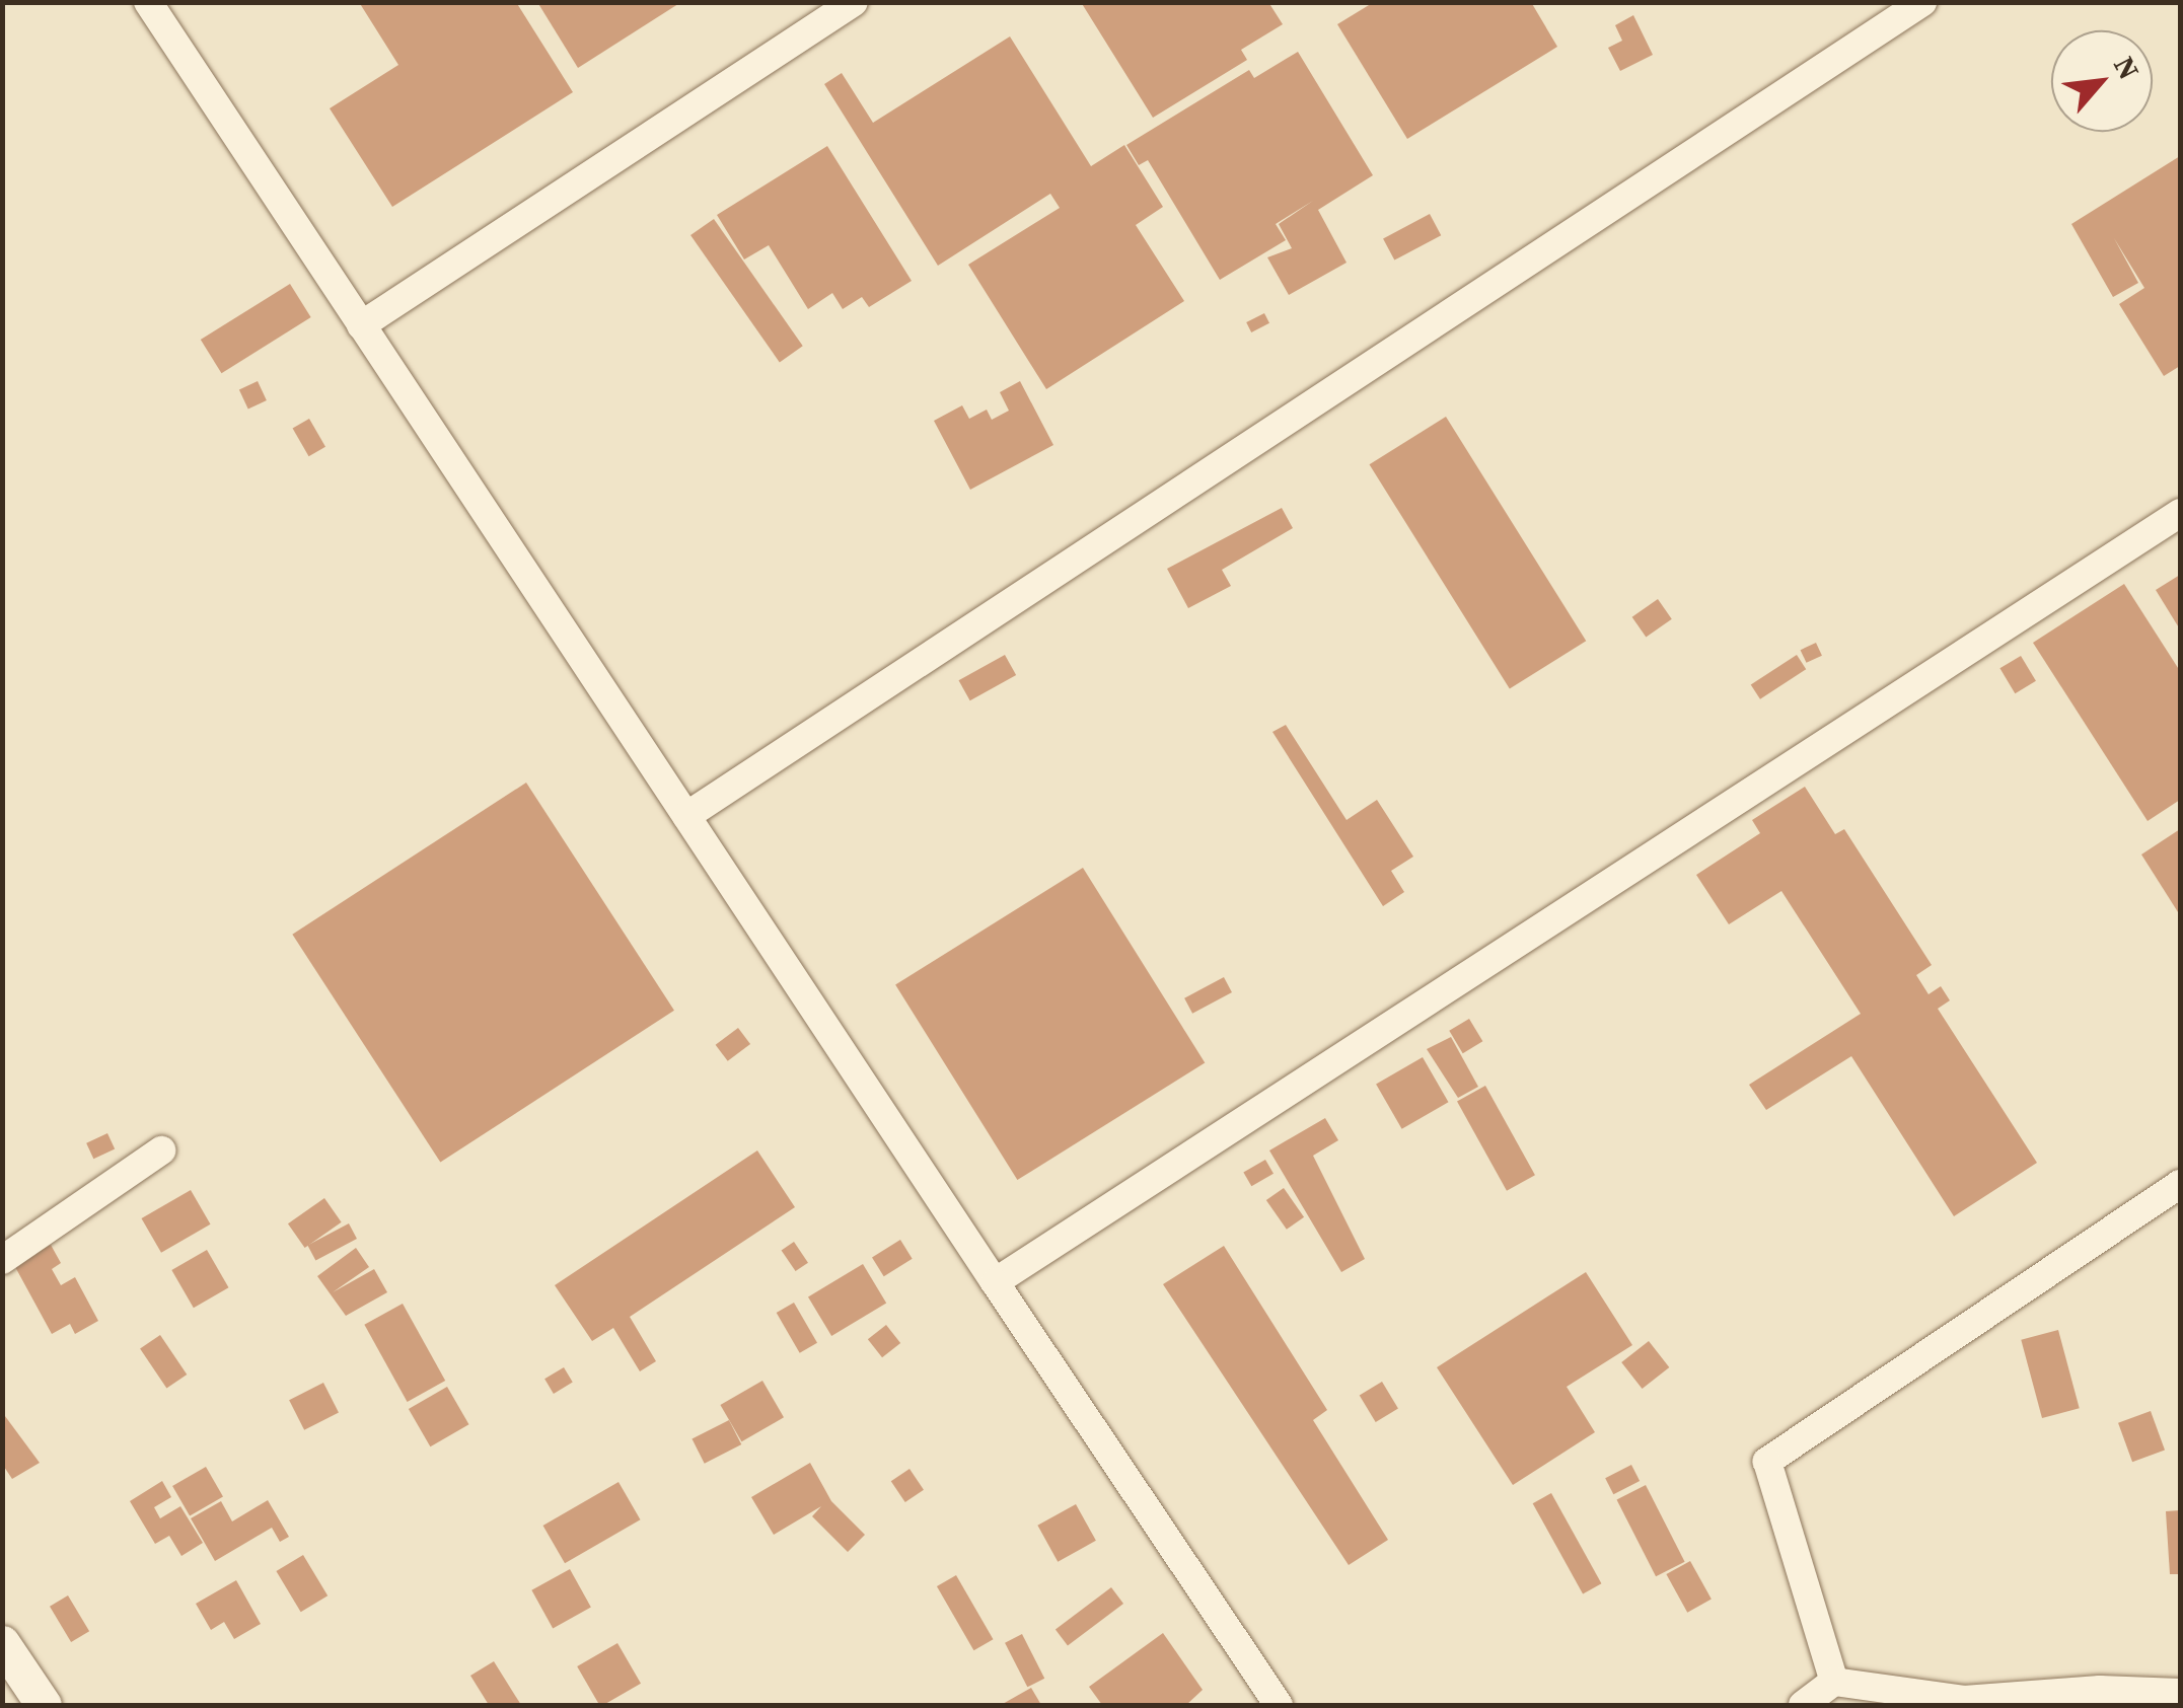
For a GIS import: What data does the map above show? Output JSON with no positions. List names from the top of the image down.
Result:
{
  "north": "top right"
}
